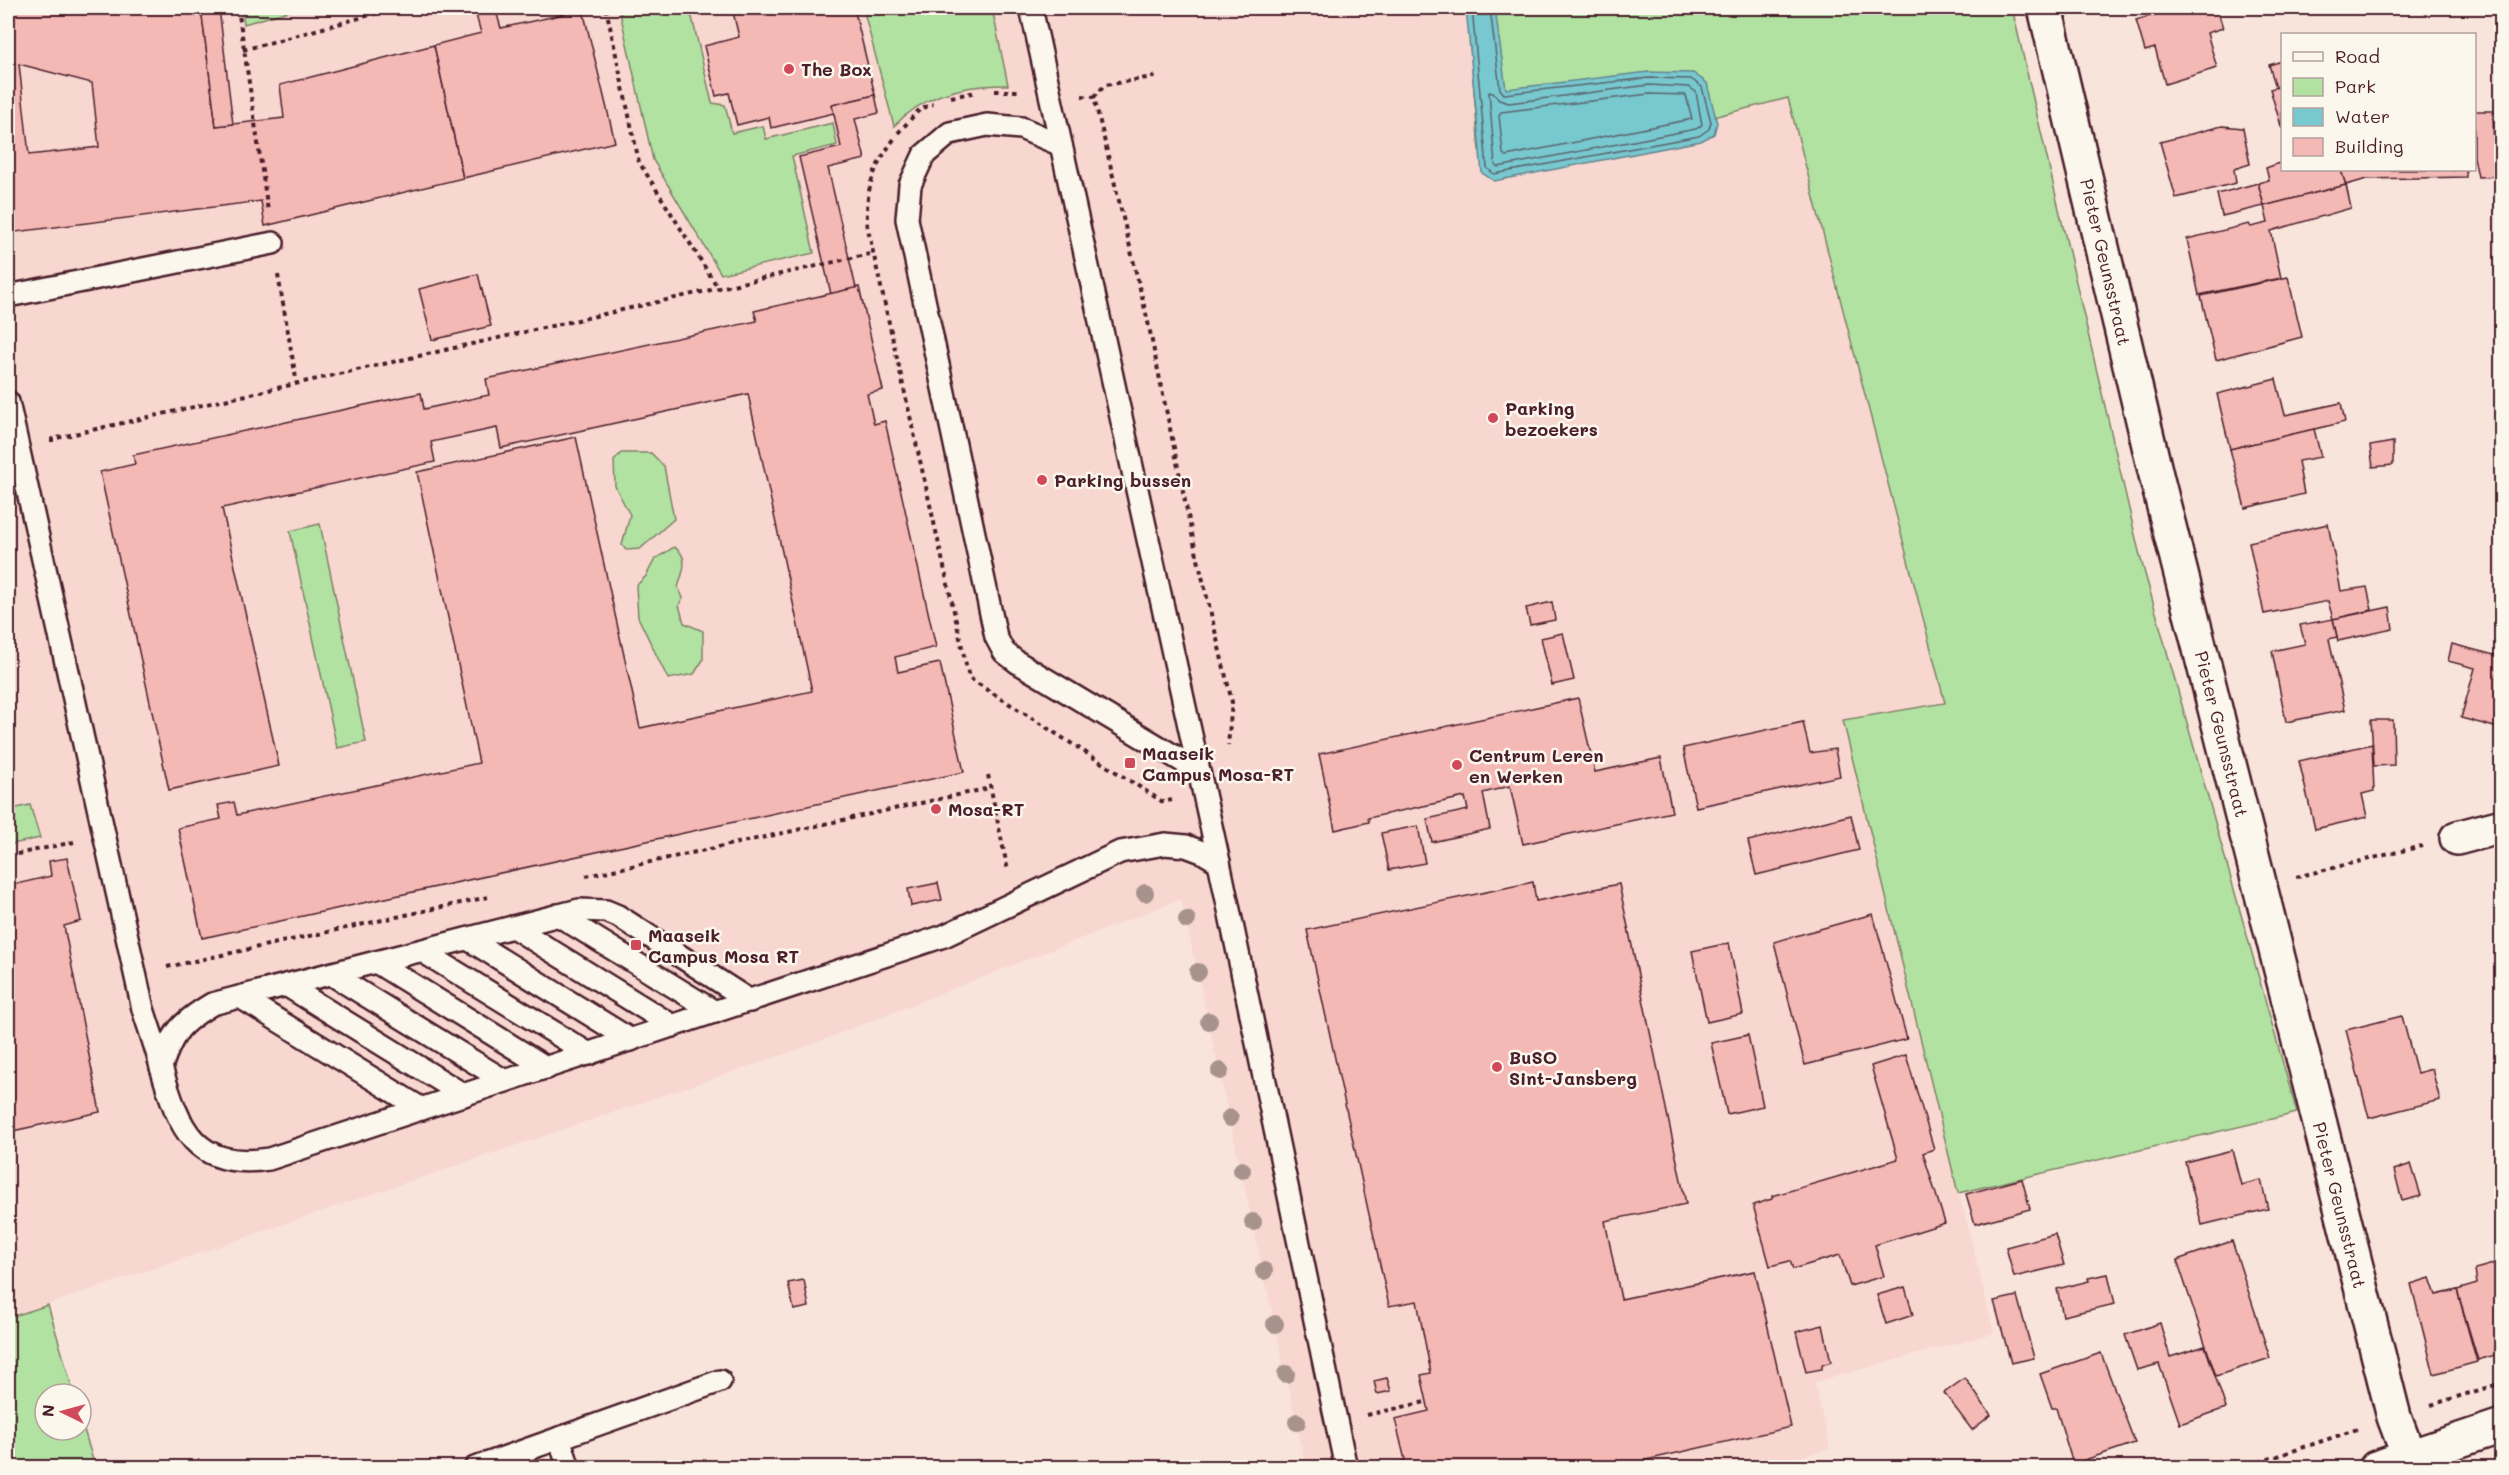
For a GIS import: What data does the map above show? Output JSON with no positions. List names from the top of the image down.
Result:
{
  "streets": {
    "street": ["Pieter Geunsstraat"]
  },
  "places": {
    "other": [
      "The Box",
      "Parking bezoekers",
      "Parking bussen",
      "Centrum Leren en Werken",
      "Mosa-RT",
      "BuSO Sint-Jansberg"
    ],
    "transit": ["Maaseik Campus Mosa-RT", "Maaseik Campus Mosa RT"]
  },
  "legend": [
    "Road",
    "Park",
    "Water",
    "Building"
  ],
  "north": "left"
}
